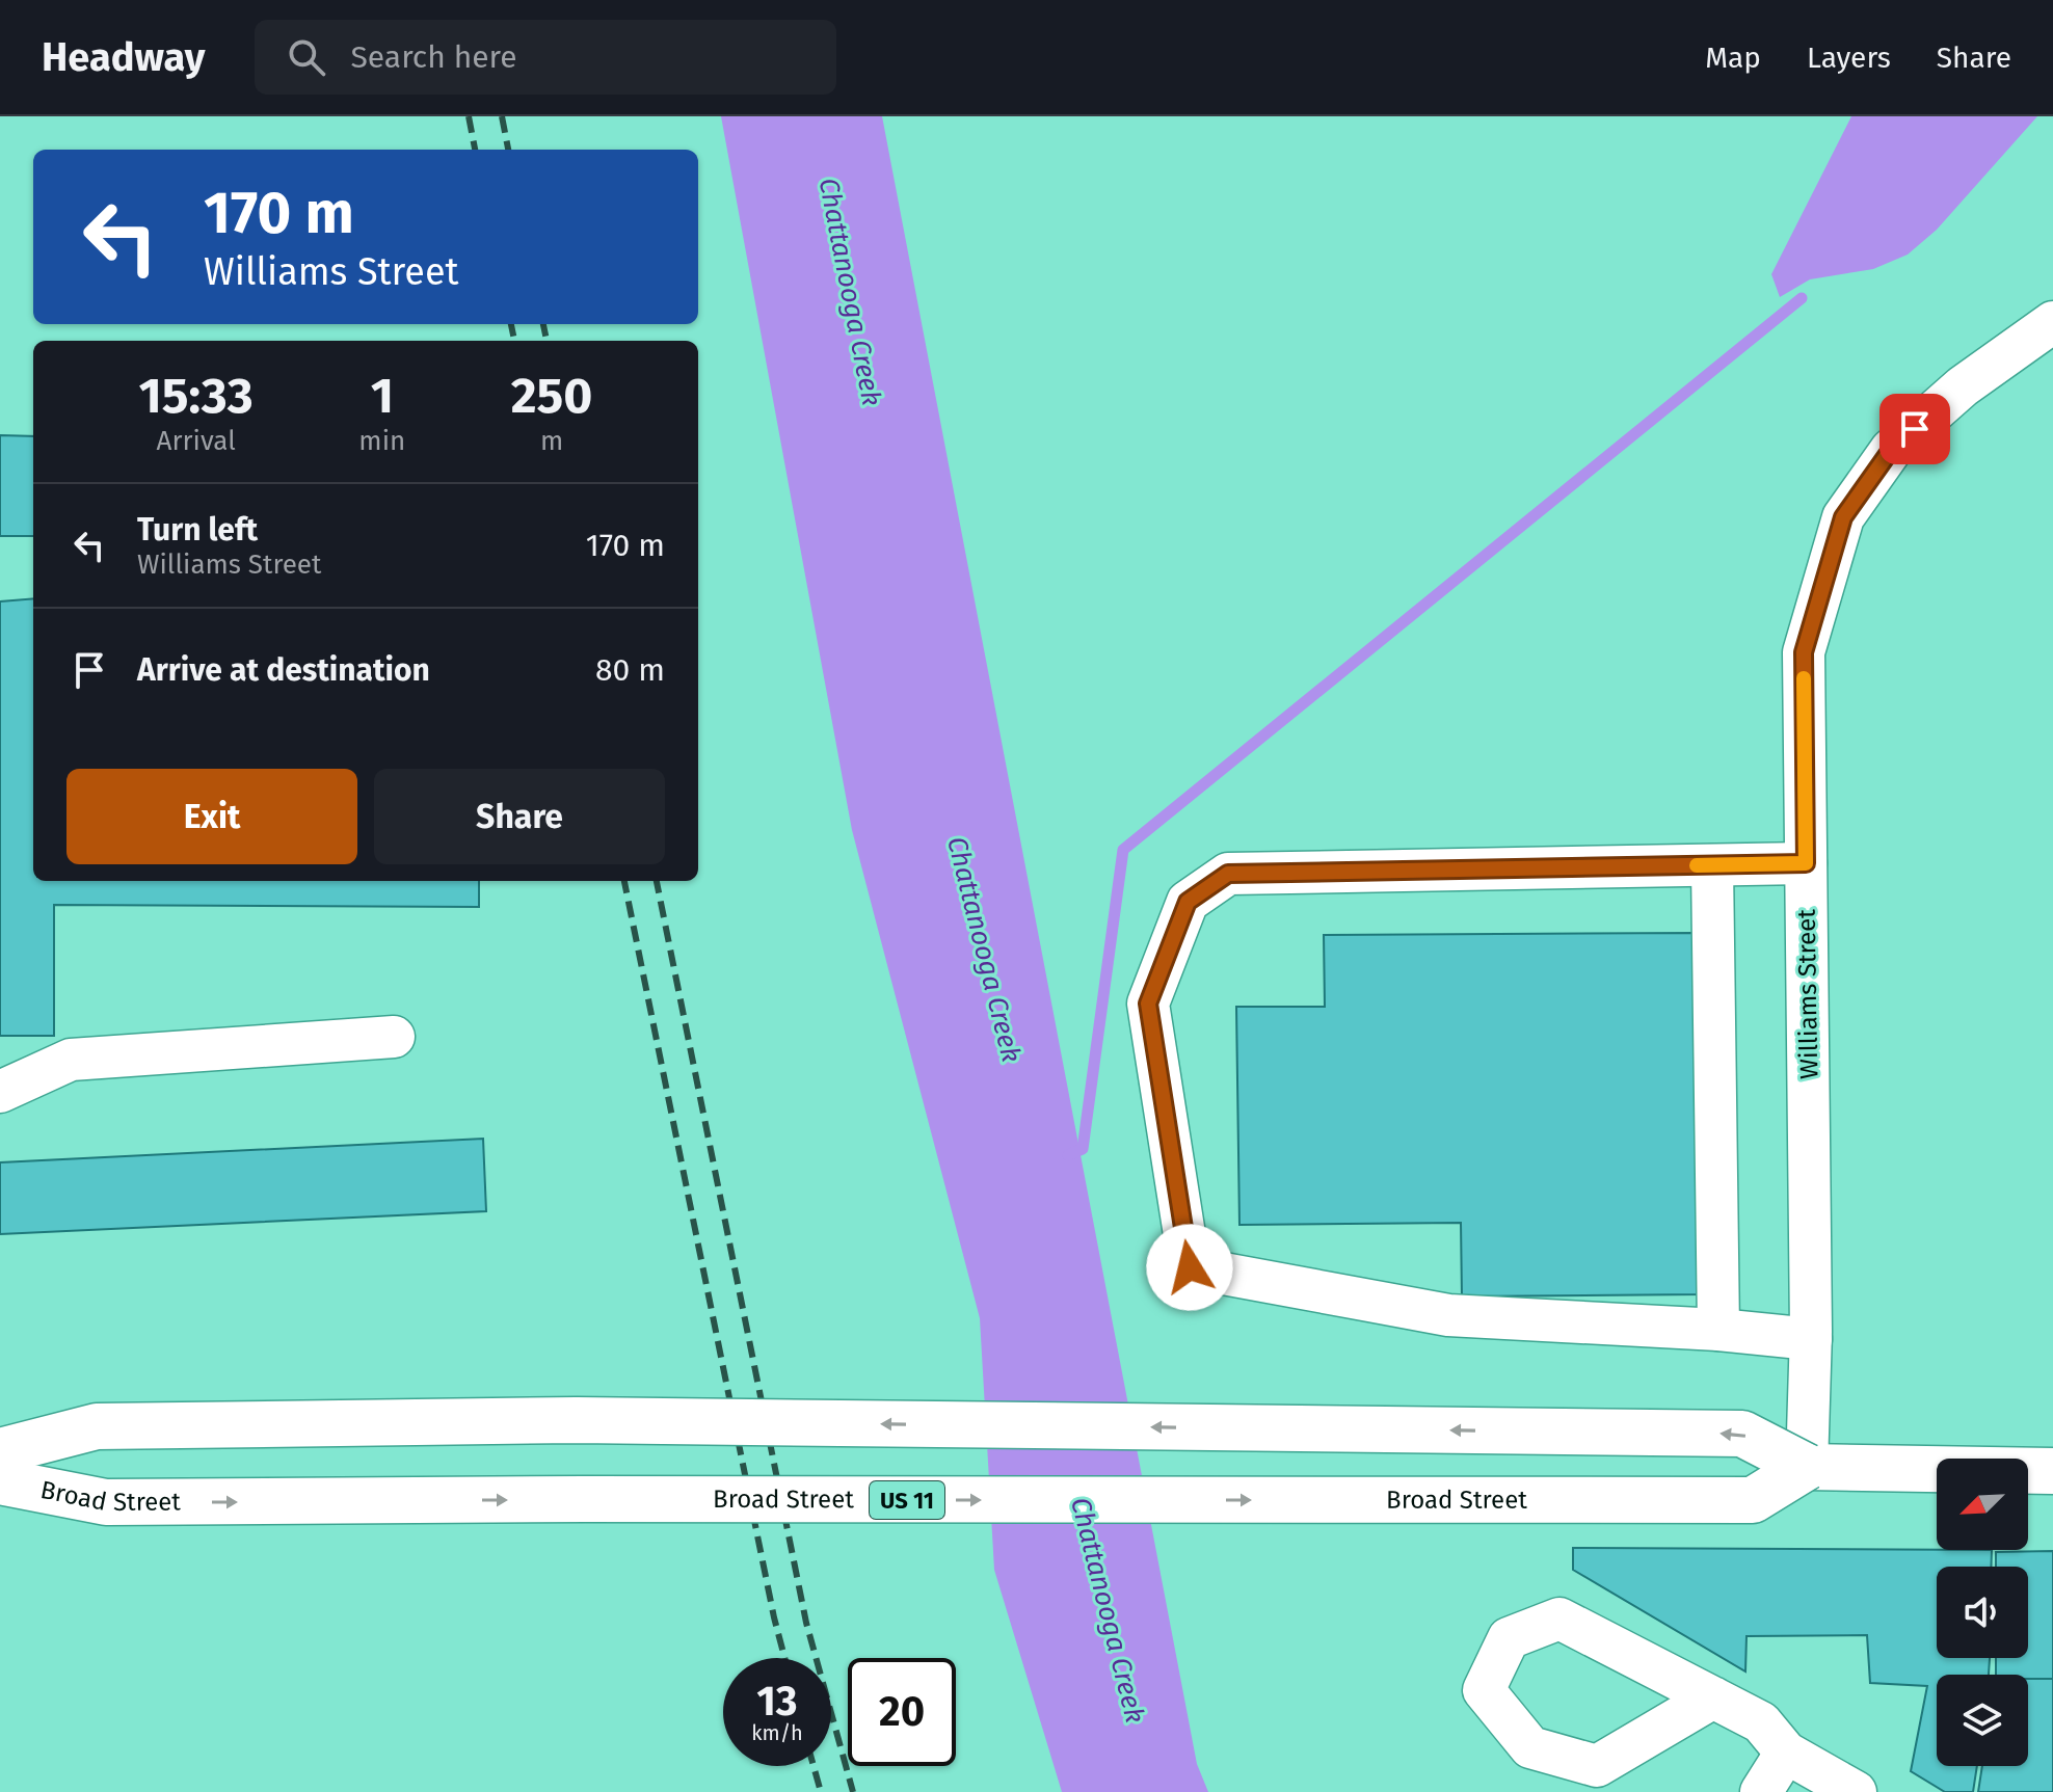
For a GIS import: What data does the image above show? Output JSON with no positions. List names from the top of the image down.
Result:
{
  "streets": {
    "main road": ["Broad Street", "US 11"],
    "street": ["Williams Street"]
  },
  "crossings": [
    ["Williams Street", "Broad Street"]
  ],
  "water": ["Chattanooga Creek"],
  "north": "bottom left",
  "page": {
    "header": "Headway",
    "search": "Search here",
    "nav": ["Map", "Layers", "Share"],
    "turn": ["170 m", "Williams Street"],
    "eta": [
      "15:33",
      "Arrival",
      "1",
      "min",
      "250",
      "m"
    ],
    "list": [
      {
        "name": "Turn left",
        "note": "Williams Street",
        "value": "170 m"
      },
      {
        "name": "Arrive at destination",
        "value": "80 m"
      }
    ],
    "buttons": ["Exit", "Share"],
    "speed": "13 km/h",
    "limit": "20"
  }
}
